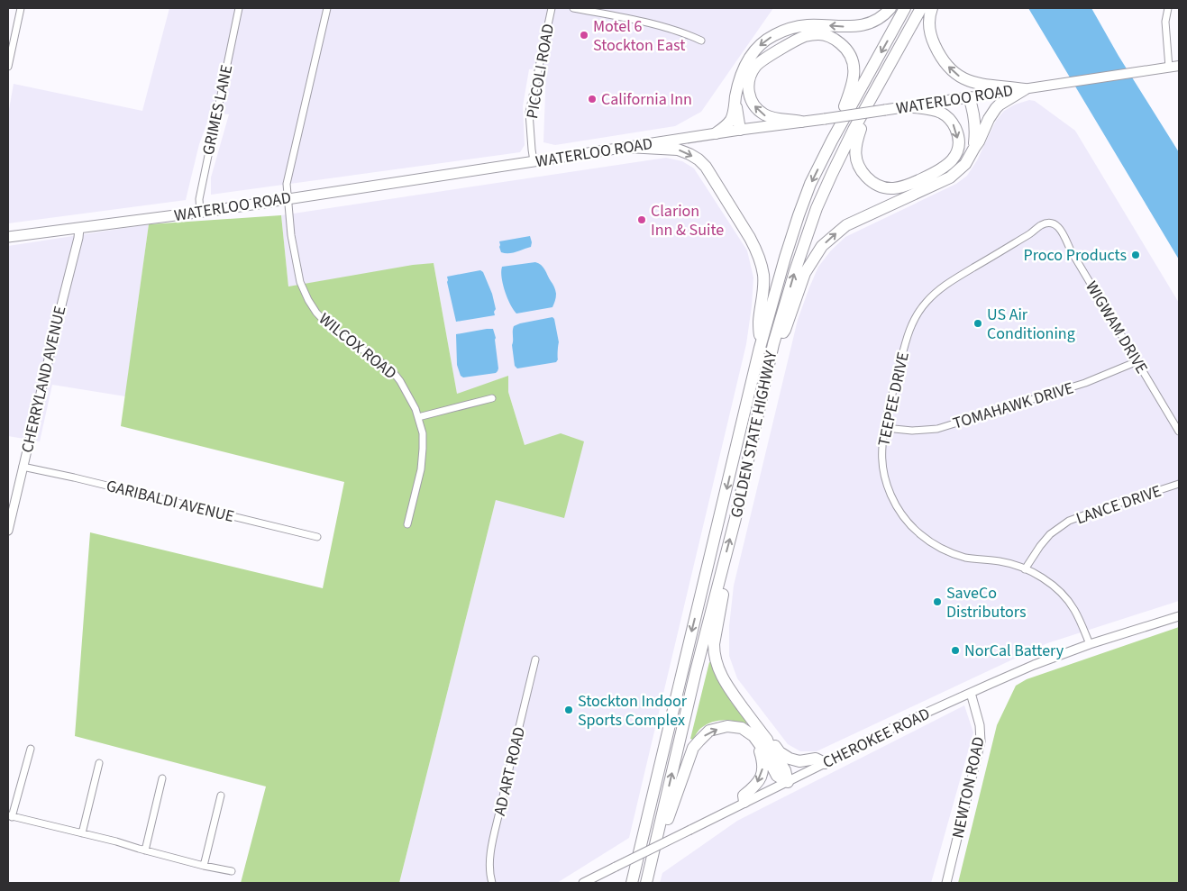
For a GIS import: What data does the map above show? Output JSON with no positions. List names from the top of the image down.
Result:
{
  "streets": {
    "highway": ["GOLDEN STATE HIGHWAY"],
    "main road": ["WATERLOO ROAD"],
    "street": [
      "PICCOLI ROAD",
      "GRIMES LANE",
      "WIGWAM DRIVE",
      "WILCOX ROAD",
      "CHERRYLAND AVENUE",
      "TEEPEE DRIVE",
      "TOMAHAWK DRIVE",
      "GARIBALDI AVENUE",
      "LANCE DRIVE",
      "CHEROKEE ROAD",
      "AD ART ROAD",
      "NEWTON ROAD"
    ]
  },
  "crossings": [
    ["PICCOLI ROAD", "WATERLOO ROAD"],
    ["WATERLOO ROAD", "GRIMES LANE"],
    ["WATERLOO ROAD", "WILCOX ROAD"],
    ["WATERLOO ROAD", "CHERRYLAND AVENUE"],
    ["WIGWAM DRIVE", "TEEPEE DRIVE"],
    ["WIGWAM DRIVE", "TOMAHAWK DRIVE"],
    ["CHERRYLAND AVENUE", "GARIBALDI AVENUE"],
    ["TEEPEE DRIVE", "TOMAHAWK DRIVE"],
    ["TEEPEE DRIVE", "LANCE DRIVE"],
    ["TEEPEE DRIVE", "CHEROKEE ROAD"],
    ["CHEROKEE ROAD", "NEWTON ROAD"]
  ],
  "places": [
    "Motel 6 Stockton East",
    "California Inn",
    "Clarion Inn & Suite",
    "Proco Products",
    "US Air Conditioning",
    "SaveCo Distributors",
    "NorCal Battery",
    "Stockton Indoor Sports Complex"
  ]
}
